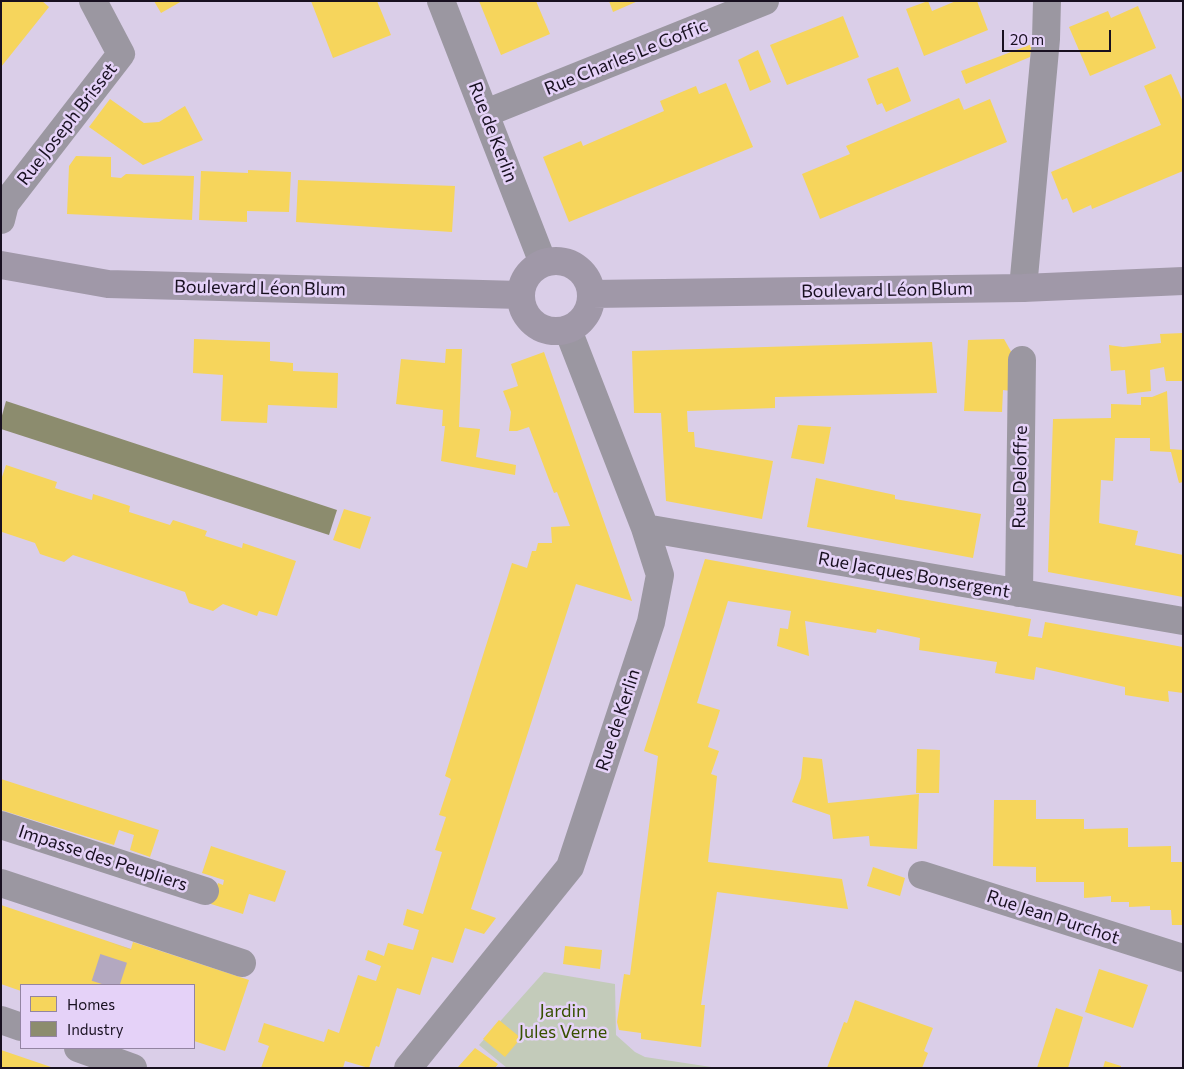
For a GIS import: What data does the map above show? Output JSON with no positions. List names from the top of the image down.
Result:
{
  "streets": {
    "main road": ["Boulevard Léon Blum"],
    "street": [
      "Rue Charles Le Goffic",
      "Rue Joseph Brisset",
      "Rue de Kerlin",
      "Rue Deloffre",
      "Rue Jacques Bonsergent",
      "Impasse des Peupliers",
      "Rue Jean Purchot"
    ]
  },
  "crossings": [
    ["Rue Charles Le Goffic", "Rue de Kerlin"],
    ["Rue de Kerlin", "Boulevard Léon Blum"],
    ["Rue de Kerlin", "Rue Jacques Bonsergent"],
    ["Rue Deloffre", "Rue Jacques Bonsergent"]
  ],
  "parks": ["Jardin Jules Verne"],
  "legend": ["Homes", "Industry"],
  "scale_bar": "20 m"
}
